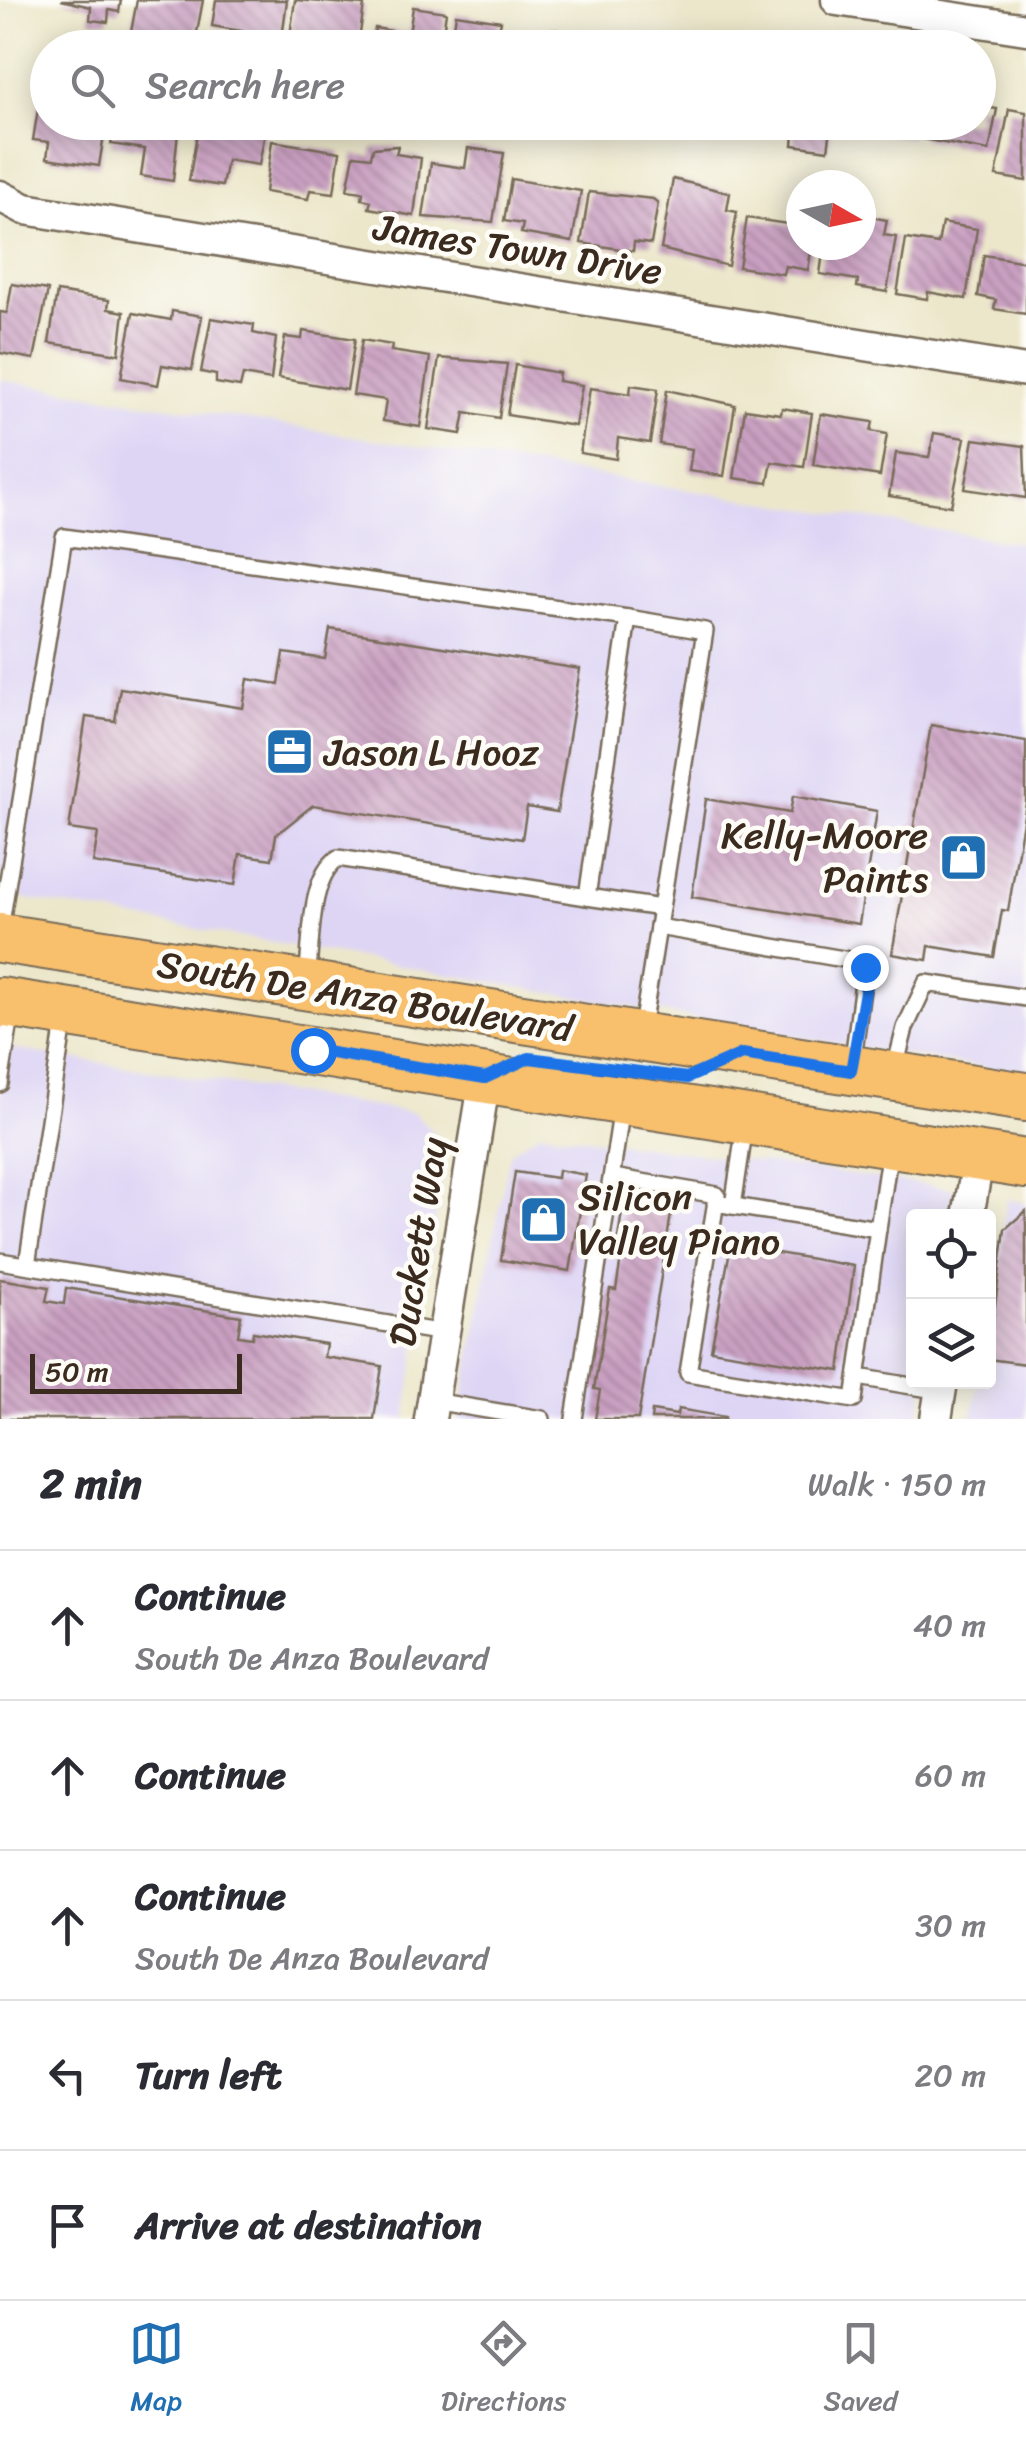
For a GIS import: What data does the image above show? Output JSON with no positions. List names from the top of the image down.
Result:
{
  "streets": {
    "main road": ["South De Anza Boulevard"],
    "street": ["James Town Drive", "Duckett Way"]
  },
  "crossings": [
    ["South De Anza Boulevard", "Duckett Way"]
  ],
  "places": {
    "office": ["Jason L Hooz"],
    "shop": ["Kelly-Moore Paints", "Silicon Valley Piano"]
  },
  "scale_bar": "50 m",
  "north": "right",
  "page": {
    "search": "Search here",
    "scale": "50 m",
    "heading": ["2 min", "Walk · 150 m"],
    "list": [
      ["Continue", "South De Anza Boulevard", "40 m"],
      ["Continue", "60 m"],
      ["Continue", "South De Anza Boulevard", "30 m"],
      ["Turn left", "20 m"],
      "Arrive at destination"
    ],
    "nav": ["Map", "Directions", "Saved"]
  }
}
